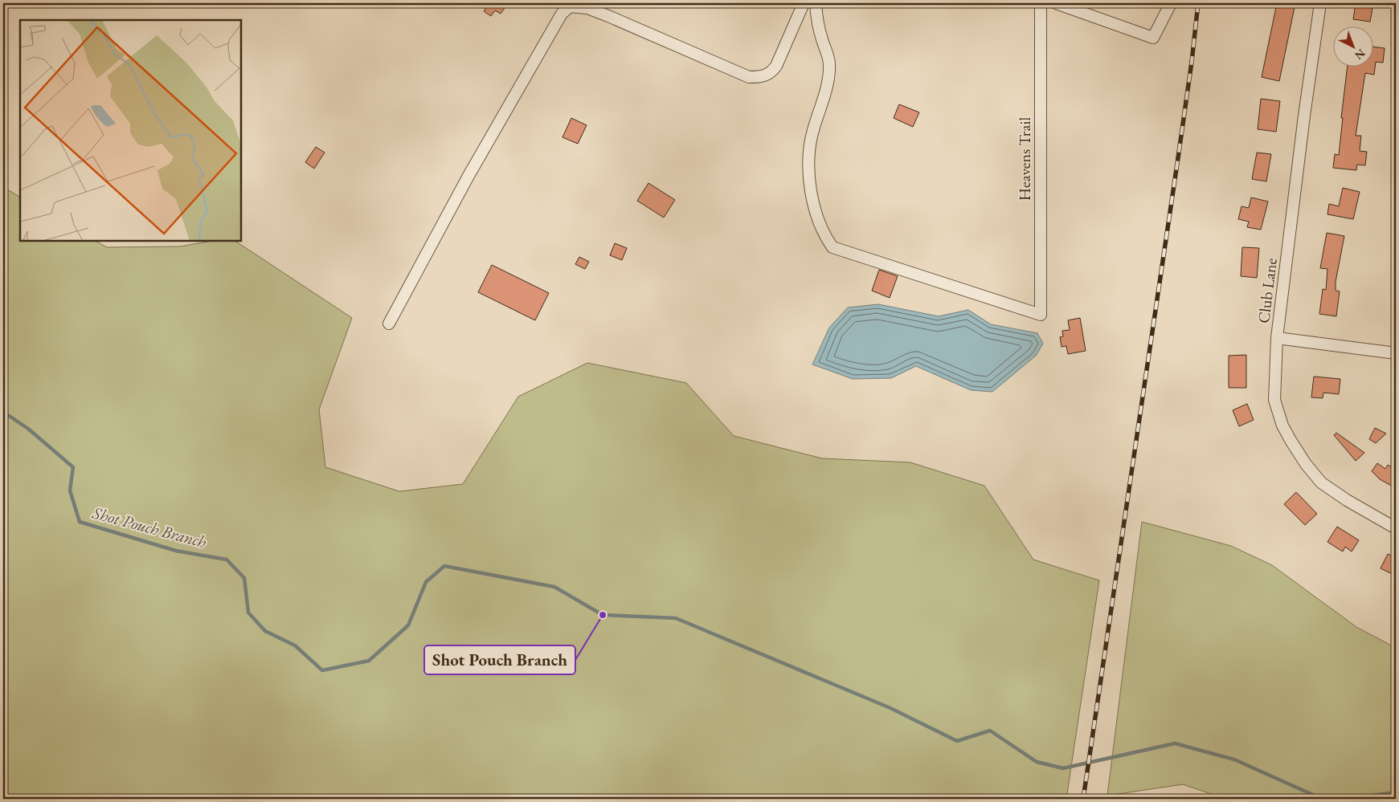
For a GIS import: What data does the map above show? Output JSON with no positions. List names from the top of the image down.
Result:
{
  "streets": {
    "street": ["Heavens Trail", "Club Lane"]
  },
  "water": ["Shot Pouch Branch"],
  "places": ["Shot Pouch Branch"],
  "north": "bottom right"
}
